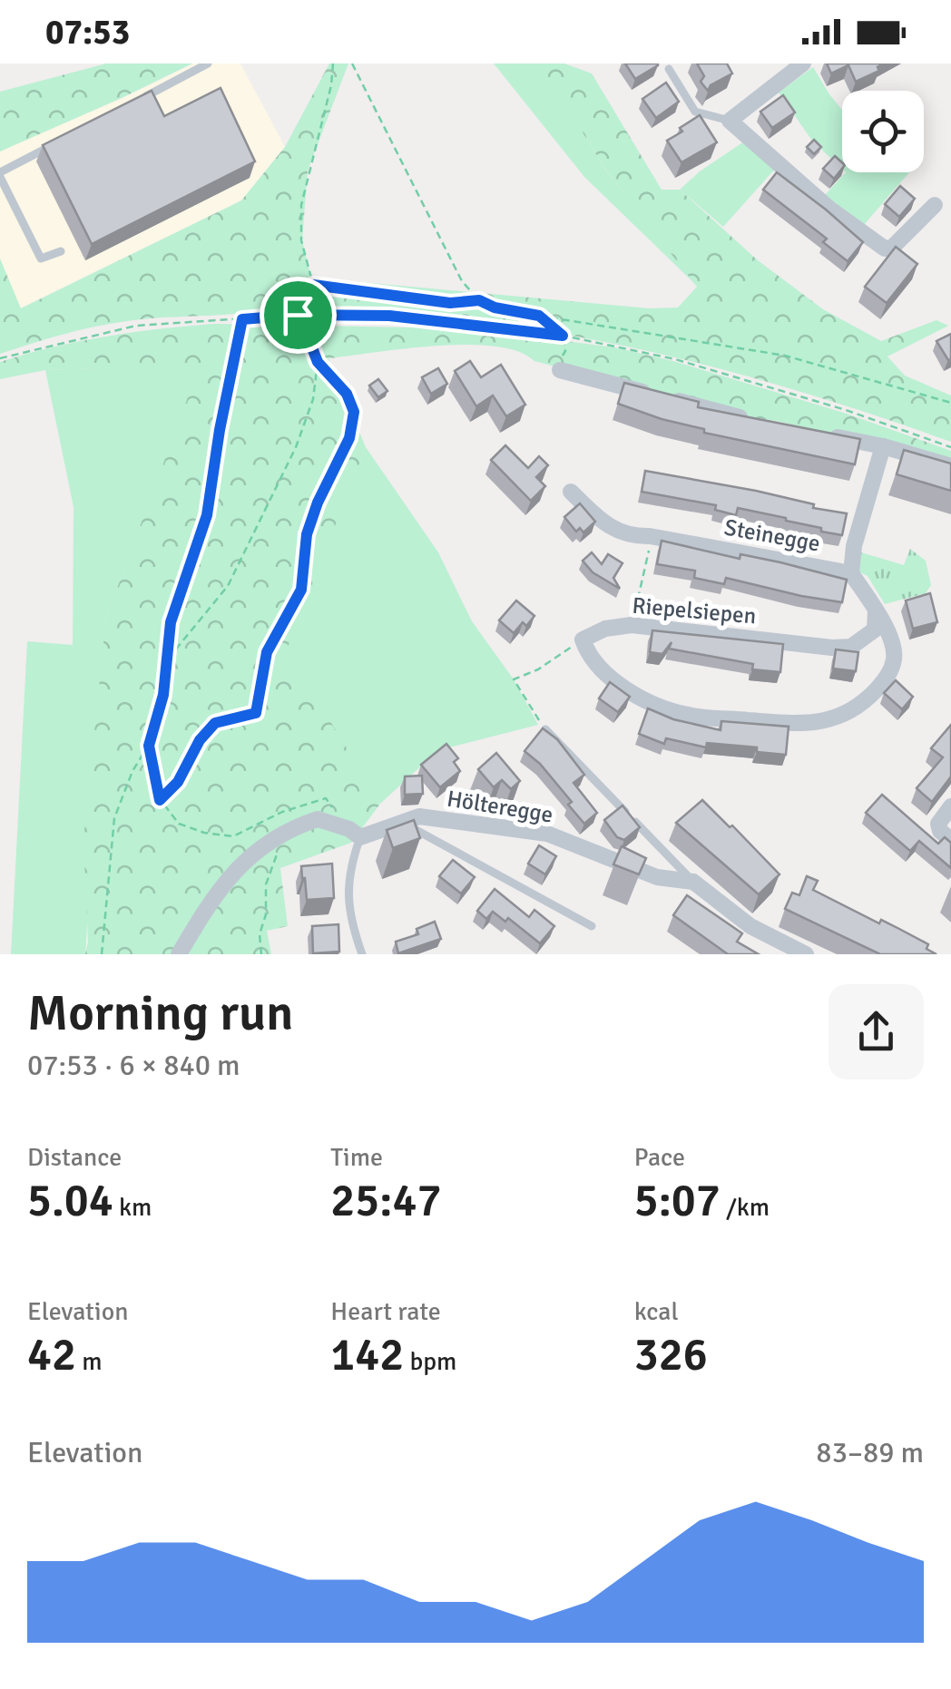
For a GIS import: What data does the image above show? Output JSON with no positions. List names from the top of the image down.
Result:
{
  "streets": {
    "street": ["Steinegge", "Riepelsiepen", "Hölteregge"]
  },
  "page": {
    "status": "07:53",
    "heading": ["Morning run", "07:53 · 6 × 840 m"],
    "stats": [
      ["Distance", "5.04 km"],
      ["Time", "25:47"],
      ["Pace", "5:07 /km"],
      ["Elevation", "42 m"],
      ["Heart rate", "142 bpm"],
      ["kcal", "326"]
    ],
    "chart": ["Elevation", "83–89 m"]
  }
}
